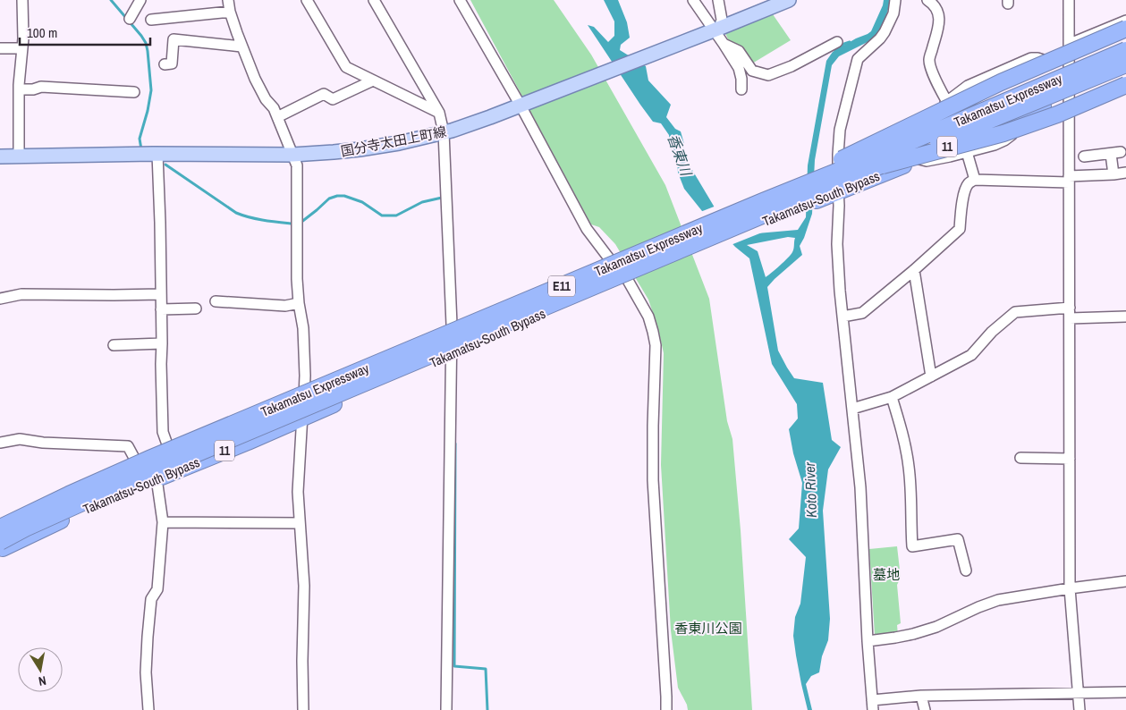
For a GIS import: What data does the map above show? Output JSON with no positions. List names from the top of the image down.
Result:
{
  "streets": {
    "highway": [
      "Takamatsu Expressway",
      "11",
      "Takamatsu-South Bypass",
      "E11"
    ],
    "main road": ["国分寺太田上町線"]
  },
  "water": ["香東川", "Koto River"],
  "parks": ["墓地", "香東川公園"],
  "scale_bar": "100 m",
  "north": "bottom"
}
